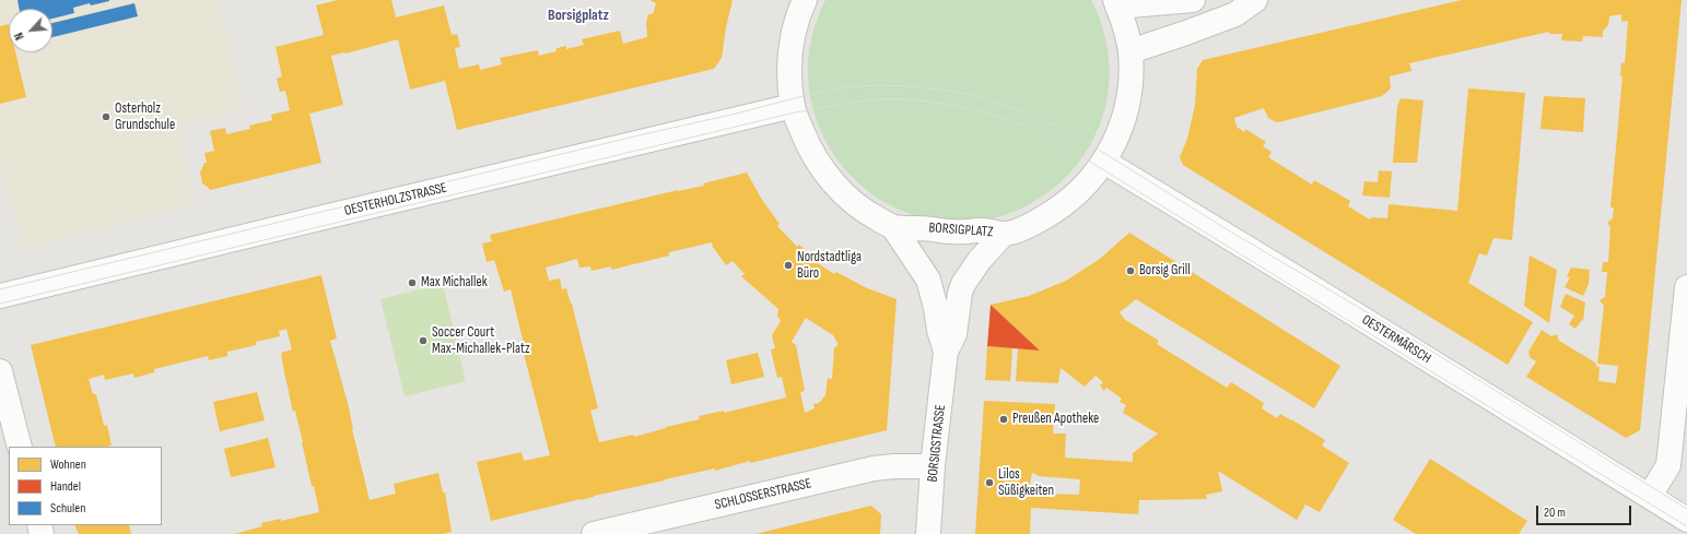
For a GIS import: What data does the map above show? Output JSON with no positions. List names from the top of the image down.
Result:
{
  "streets": {
    "street": [
      "OESTERHOLZSTRASSE",
      "BORSIGPLATZ",
      "OESTERMÄRSCH",
      "BORSIGSTRASSE",
      "SCHLOSSERSTRASSE"
    ]
  },
  "crossings": [
    ["OESTERHOLZSTRASSE", "BORSIGPLATZ"],
    ["BORSIGPLATZ", "OESTERMÄRSCH"],
    ["BORSIGPLATZ", "BORSIGSTRASSE"],
    ["BORSIGSTRASSE", "SCHLOSSERSTRASSE"]
  ],
  "districts": ["Borsigplatz"],
  "places": [
    "Osterholz Grundschule",
    "Nordstadtliga Büro",
    "Borsig Grill",
    "Max Michallek",
    "Soccer Court Max-Michallek-Platz",
    "Preußen Apotheke",
    "Lilos Süßigkeiten"
  ],
  "legend": ["Wohnen", "Handel", "Schulen"],
  "scale_bar": "20 m",
  "north": "bottom left"
}
